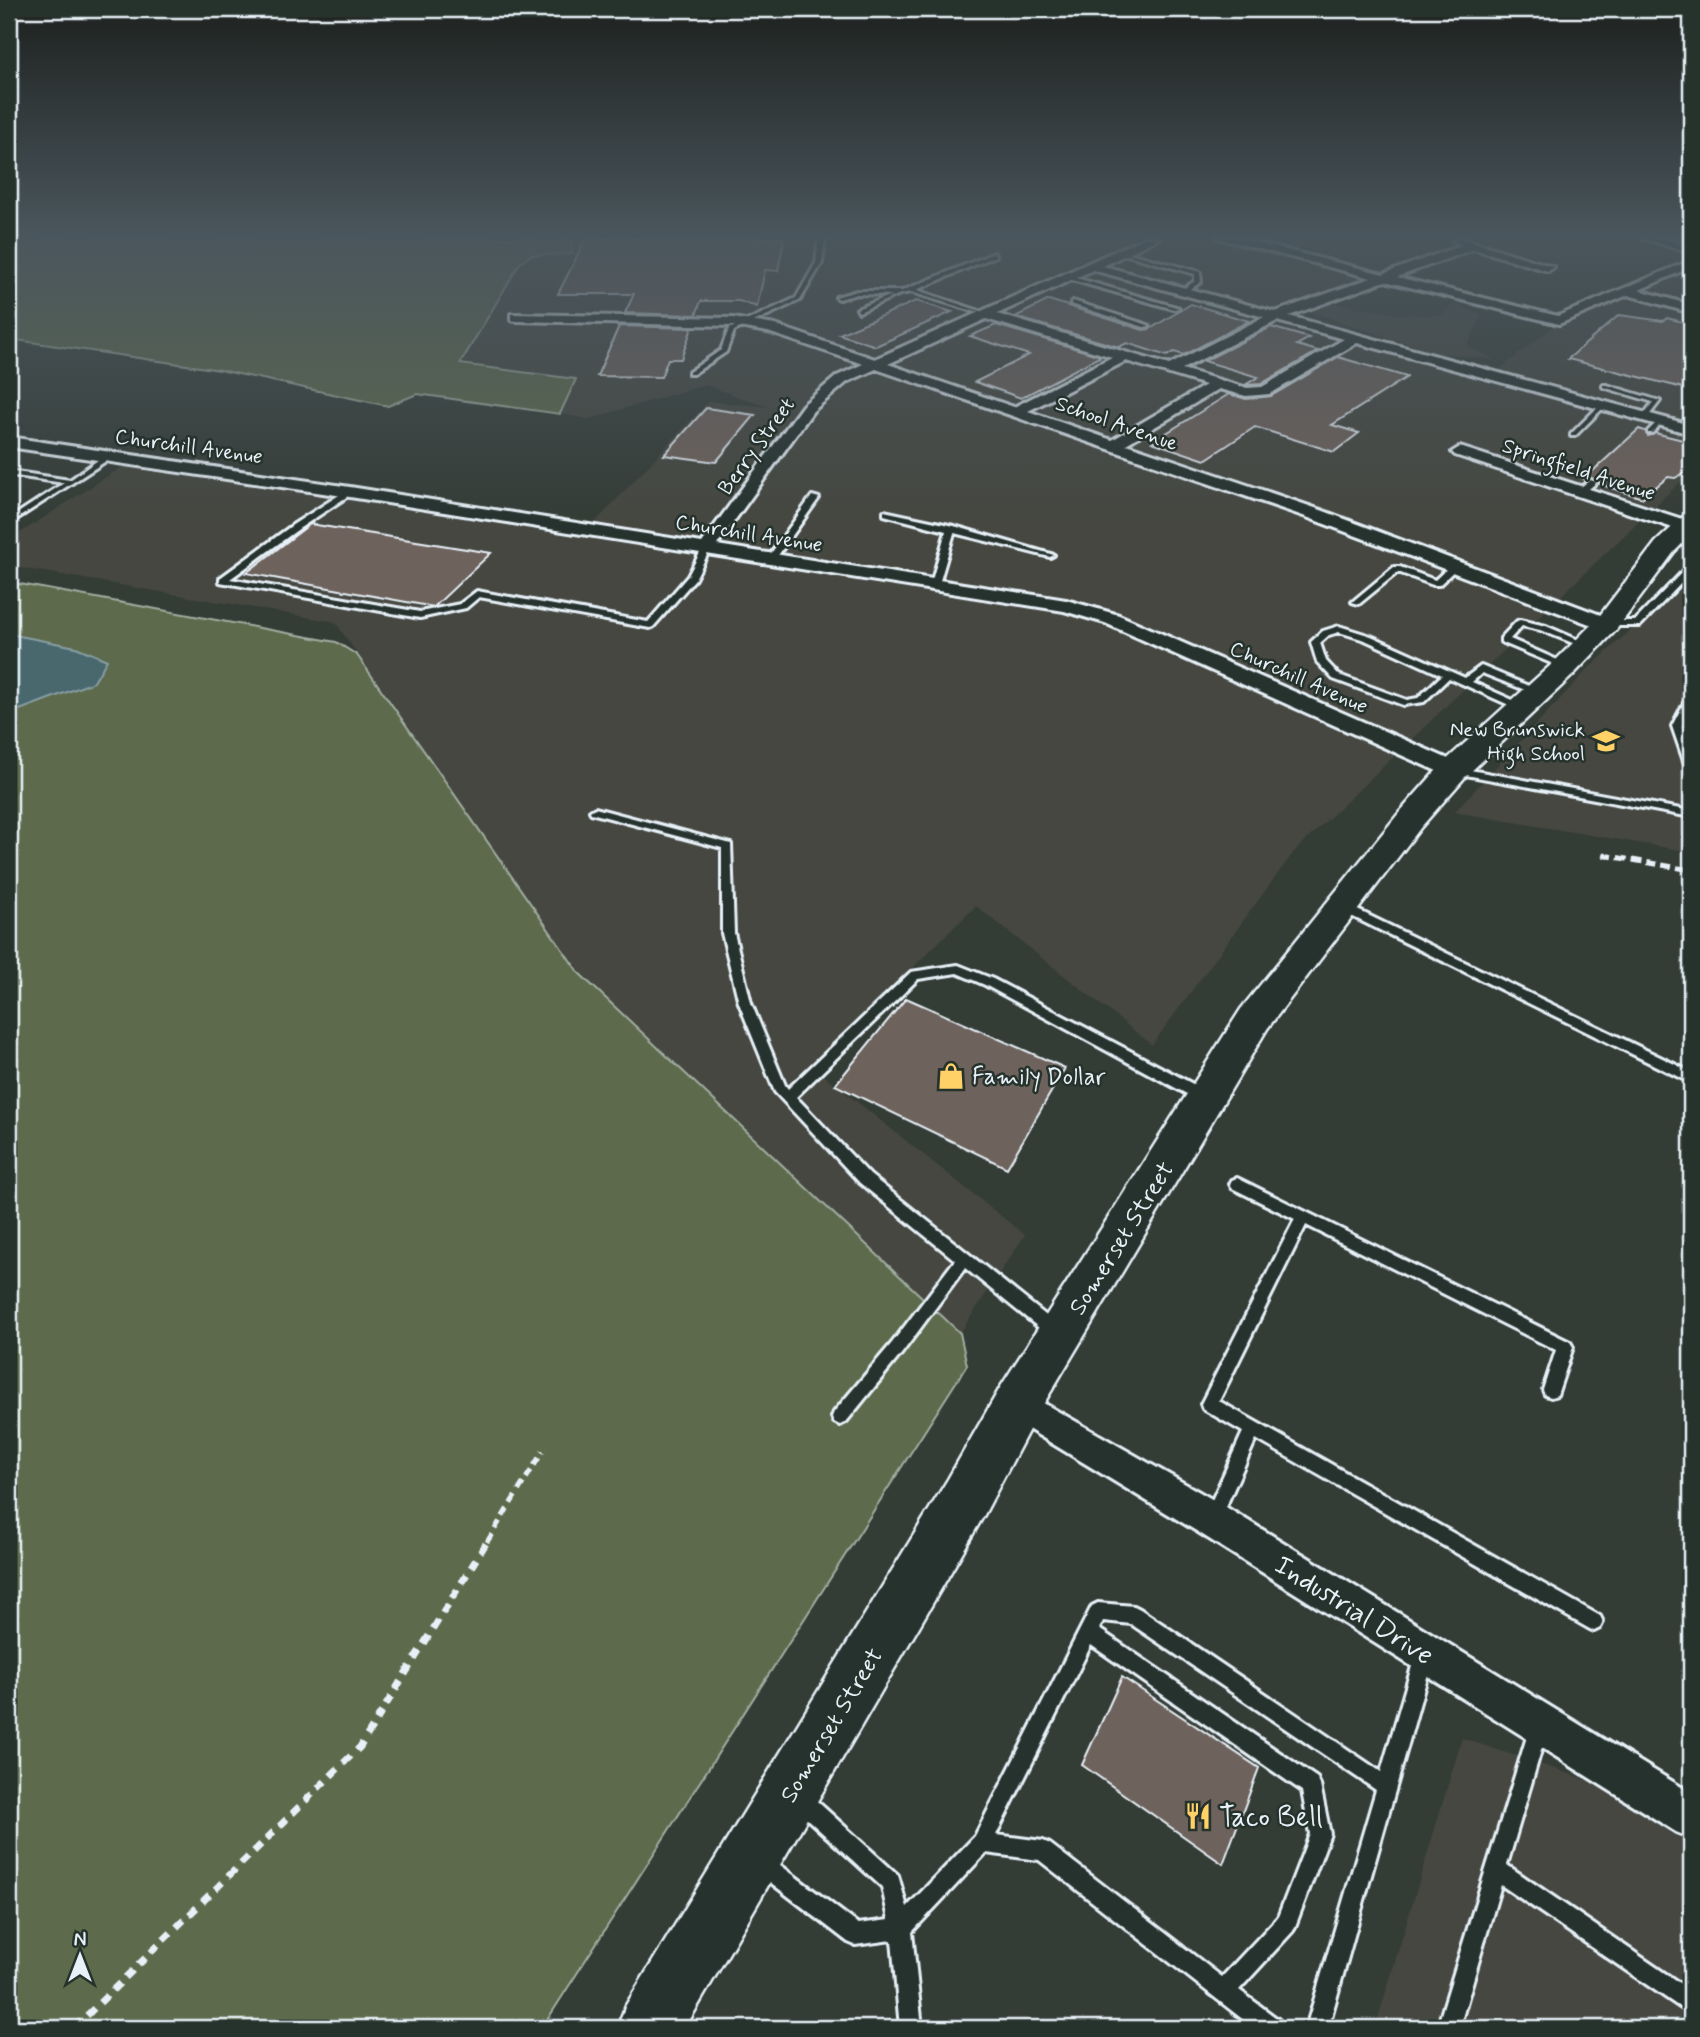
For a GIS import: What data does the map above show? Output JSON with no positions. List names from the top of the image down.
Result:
{
  "streets": {
    "main road": ["Somerset Street"],
    "street": [
      "School Avenue",
      "Churchill Avenue",
      "Berry Street",
      "Springfield Avenue",
      "Industrial Drive"
    ]
  },
  "crossings": [
    ["School Avenue", "Berry Street"],
    ["School Avenue", "Somerset Street"],
    ["Churchill Avenue", "Berry Street"],
    ["Churchill Avenue", "Somerset Street"],
    ["Springfield Avenue", "Somerset Street"],
    ["Somerset Street", "Industrial Drive"]
  ],
  "places": {
    "school or university": ["New Brunswick High School"],
    "shop": ["Family Dollar"],
    "restaurant": ["Taco Bell"]
  },
  "north": "top"
}
